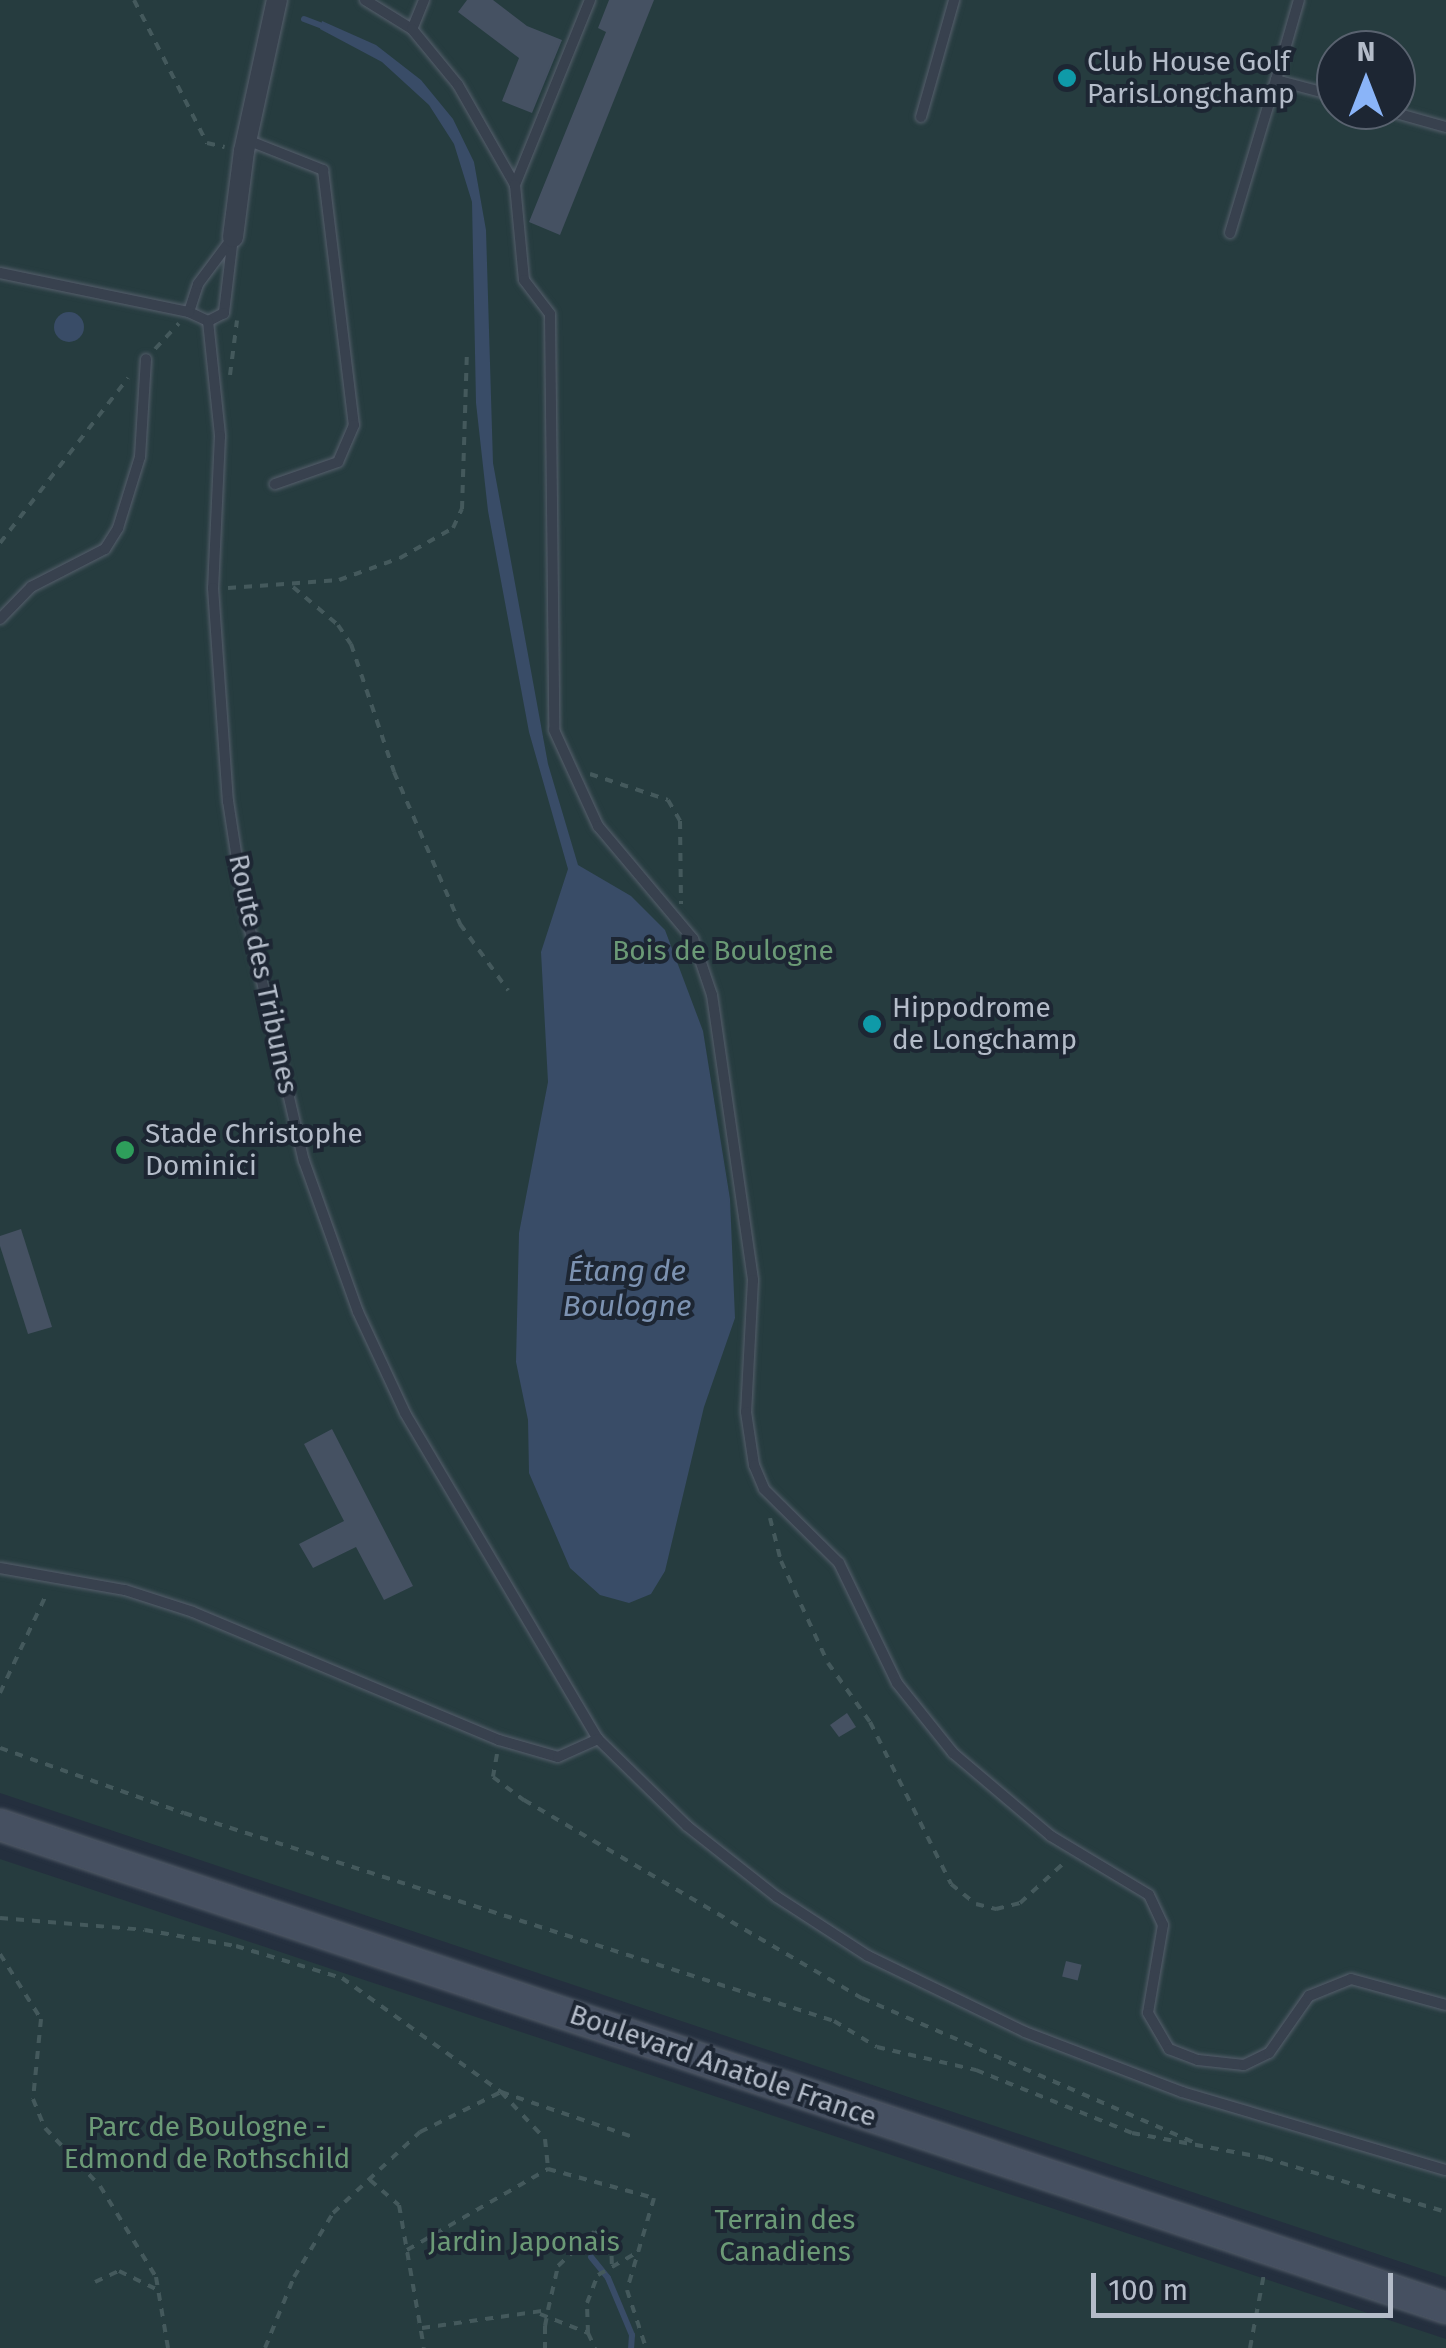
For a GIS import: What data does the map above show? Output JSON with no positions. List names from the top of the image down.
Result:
{
  "streets": {
    "main road": ["Boulevard Anatole France"],
    "lane": ["Route des Tribunes"]
  },
  "water": ["Étang de Boulogne"],
  "parks": [
    "Bois de Boulogne",
    "Parc de Boulogne - Edmond de Rothschild",
    "Terrain des Canadiens",
    "Jardin Japonais"
  ],
  "places": ["Club House Golf ParisLongchamp", "Hippodrome de Longchamp", "Stade Christophe Dominici"],
  "scale_bar": "100 m",
  "north": "top"
}
